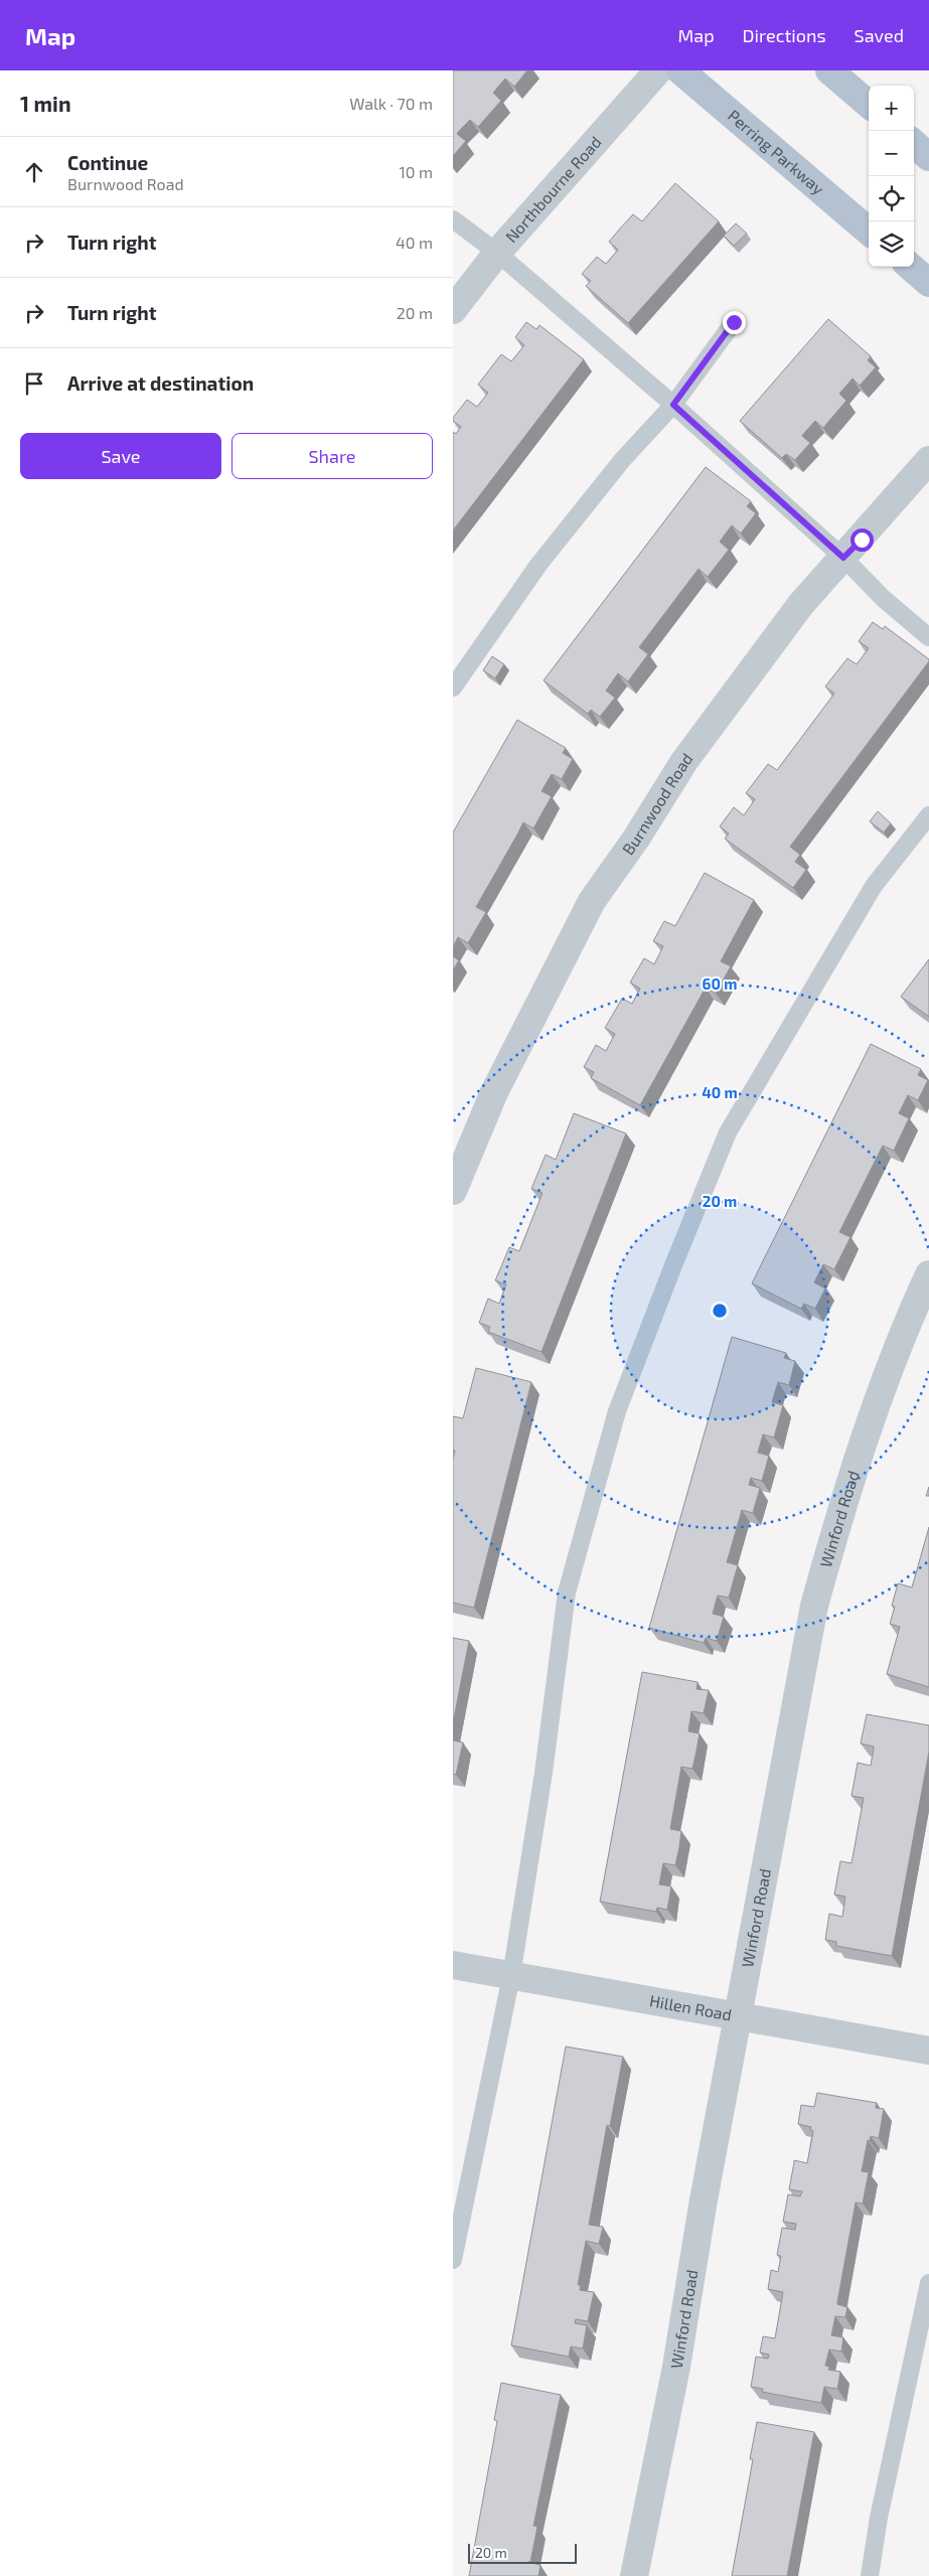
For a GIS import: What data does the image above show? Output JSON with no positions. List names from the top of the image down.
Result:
{
  "streets": {
    "main road": ["Perring Parkway"],
    "street": [
      "Northbourne Road",
      "Burnwood Road",
      "Winford Road",
      "Hillen Road"
    ]
  },
  "crossings": [
    ["Winford Road", "Hillen Road"]
  ],
  "scale_bar": "20 m",
  "page": {
    "header": "Map",
    "nav": ["Map", "Directions", "Saved"],
    "heading": ["1 min", "Walk · 70 m"],
    "map_buttons": ["+", "−"],
    "list": [
      ["Continue", "Burnwood Road", "10 m"],
      ["Turn right", "40 m"],
      ["Turn right", "20 m"],
      "Arrive at destination"
    ],
    "buttons": ["Save", "Share"],
    "scale": "20 m"
  },
  "rings": ["60 m", "40 m", "20 m"]
}
